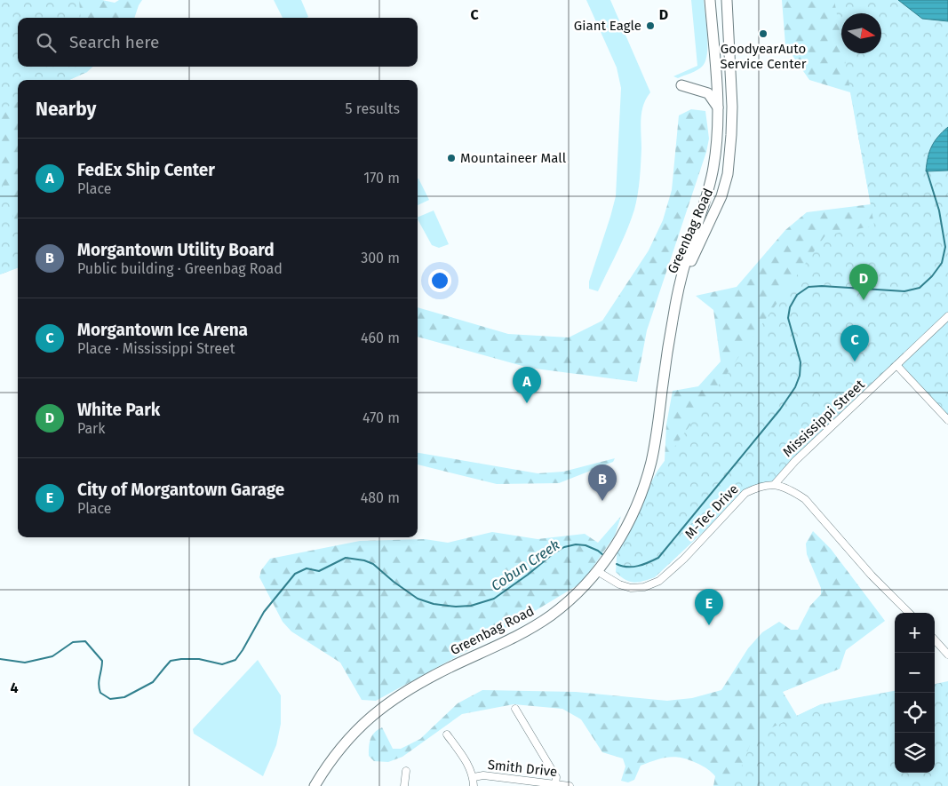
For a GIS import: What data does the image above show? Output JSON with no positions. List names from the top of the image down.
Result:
{
  "streets": {
    "main road": ["Greenbag Road"],
    "street": ["Mississippi Street", "M-Tec Drive", "Smith Drive"]
  },
  "crossings": [
    ["Greenbag Road", "M-Tec Drive"],
    ["Mississippi Street", "M-Tec Drive"]
  ],
  "water": ["Cobun Creek"],
  "places": ["Giant Eagle", "GoodyearAuto Service Center", "Mountaineer Mall"],
  "north": "right",
  "page": {
    "search": "Search here",
    "heading": ["Nearby", "5 results"],
    "list": [
      {
        "mark": "A",
        "name": "FedEx Ship Center",
        "note": "Place",
        "value": "170 m"
      },
      {
        "mark": "B",
        "name": "Morgantown Utility Board",
        "note": "Public building · Greenbag Road",
        "value": "300 m"
      },
      {
        "mark": "C",
        "name": "Morgantown Ice Arena",
        "note": "Place · Mississippi Street",
        "value": "460 m"
      },
      {
        "mark": "D",
        "name": "White Park",
        "note": "Park",
        "value": "470 m"
      },
      {
        "mark": "E",
        "name": "City of Morgantown Garage",
        "note": "Place",
        "value": "480 m"
      }
    ],
    "pins": [
      "D",
      "C",
      "A",
      "B",
      "E"
    ],
    "map_buttons": ["+", "−"]
  },
  "grid": {
    "columns": ["C", "D"],
    "rows": ["4"]
  }
}
